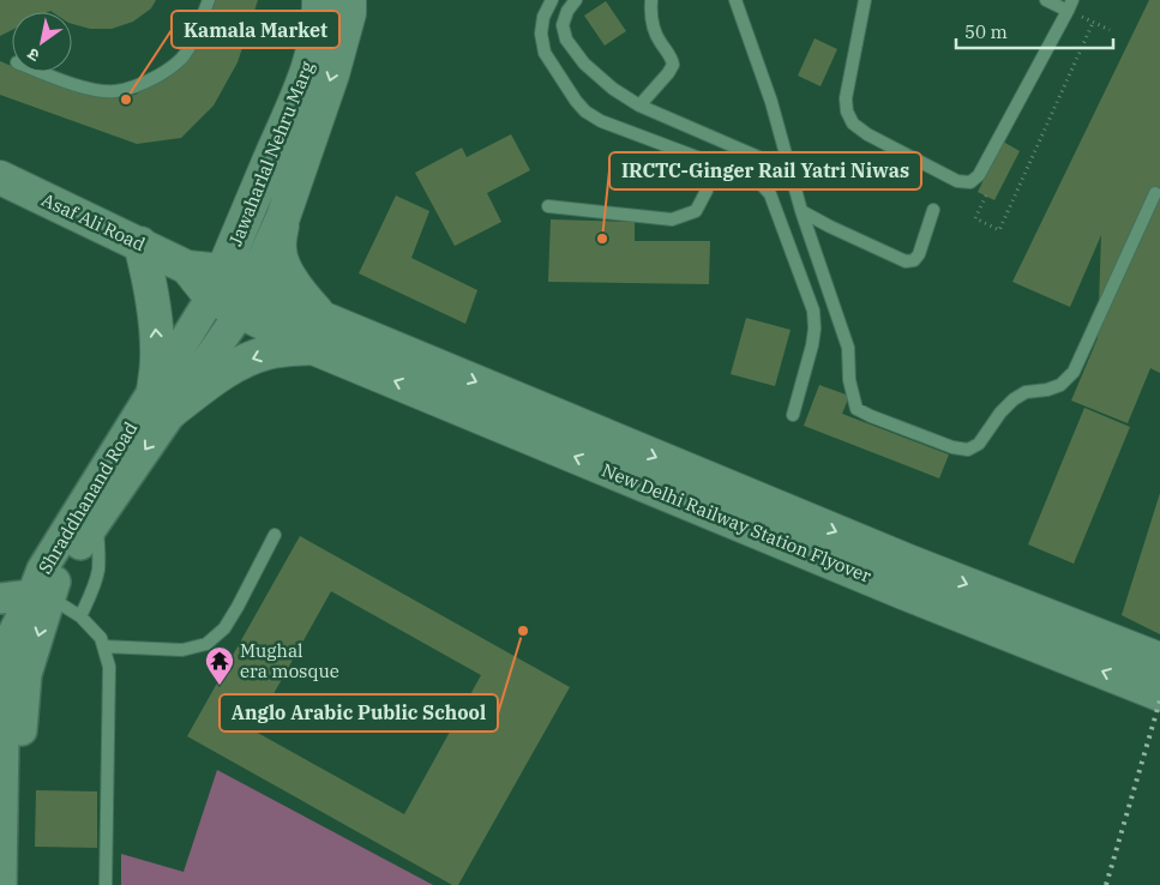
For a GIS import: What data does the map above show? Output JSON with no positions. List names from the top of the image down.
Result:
{
  "streets": {
    "main road": ["Jawaharlal Nehru Marg", "Asaf Ali Road", "New Delhi Railway Station Flyover"],
    "street": ["Shraddhanand Road"]
  },
  "crossings": [
    ["Jawaharlal Nehru Marg", "Asaf Ali Road"],
    ["Jawaharlal Nehru Marg", "Shraddhanand Road"],
    ["Jawaharlal Nehru Marg", "New Delhi Railway Station Flyover"],
    ["Asaf Ali Road", "Shraddhanand Road"],
    ["Asaf Ali Road", "New Delhi Railway Station Flyover"],
    ["Shraddhanand Road", "New Delhi Railway Station Flyover"]
  ],
  "places": {
    "other": ["Kamala Market", "IRCTC-Ginger Rail Yatri Niwas", "Anglo Arabic Public School"],
    "temple": ["Mughal era mosque"]
  },
  "scale_bar": "50 m",
  "north": "bottom left"
}
